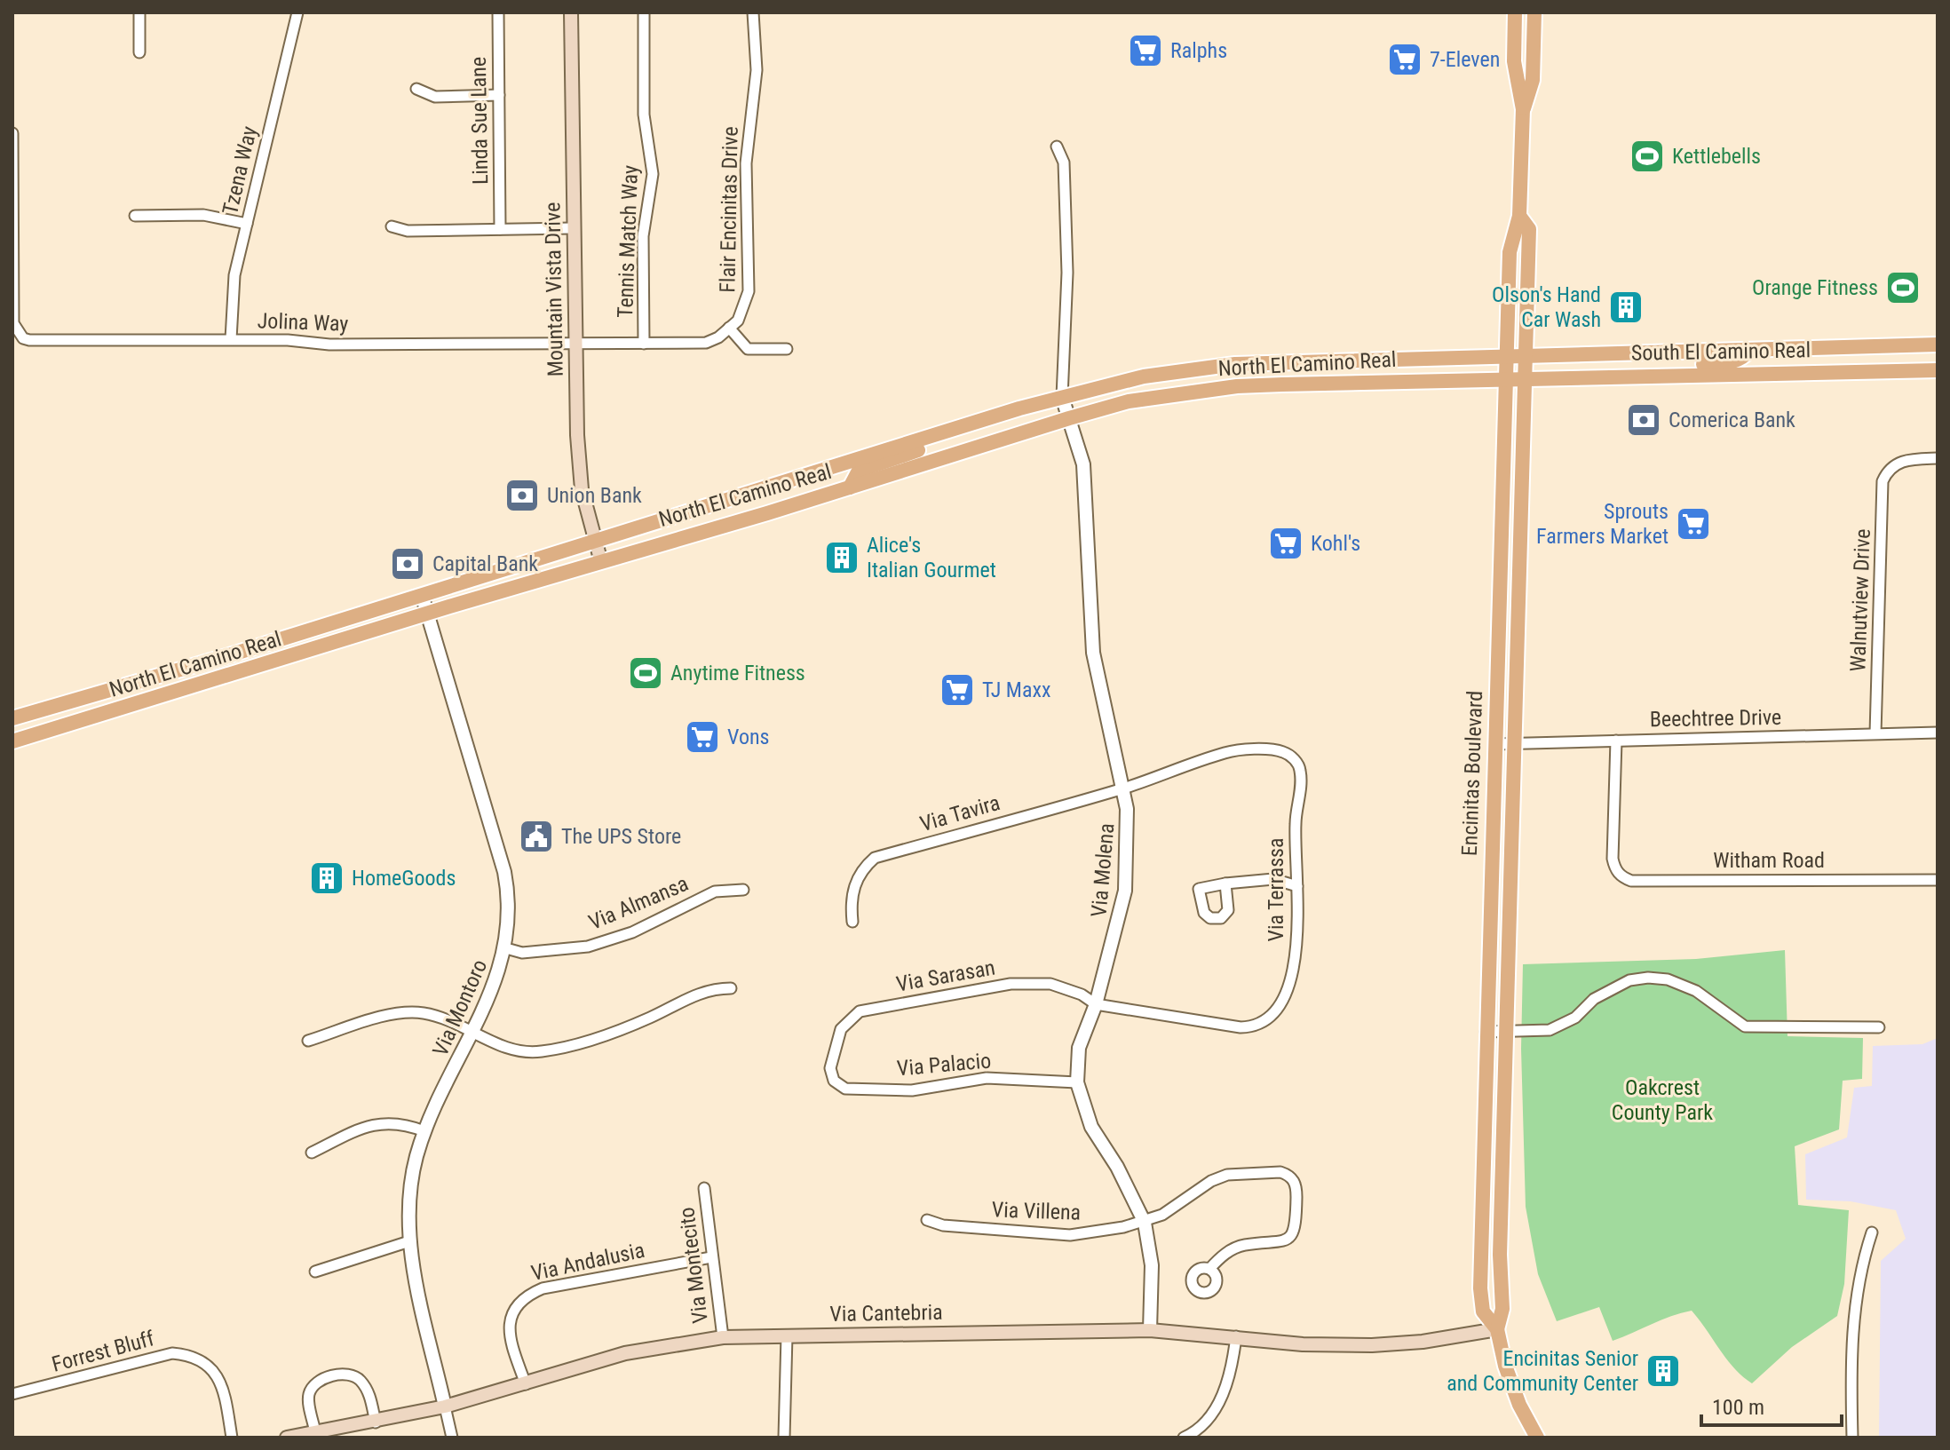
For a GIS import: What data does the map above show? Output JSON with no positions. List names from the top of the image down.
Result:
{
  "streets": {
    "main road": [
      "Mountain Vista Drive",
      "South El Camino Real",
      "North El Camino Real",
      "Encinitas Boulevard",
      "Via Cantebria"
    ],
    "street": [
      "Linda Sue Lane",
      "Tzena Way",
      "Flair Encinitas Drive",
      "Tennis Match Way",
      "Jolina Way",
      "Walnutview Drive",
      "Beechtree Drive",
      "Via Tavira",
      "Witham Road",
      "Via Molena",
      "Via Terrassa",
      "Via Almansa",
      "Via Sarasan",
      "Via Montoro",
      "Via Palacio",
      "Via Villena",
      "Via Andalusia",
      "Via Montecito",
      "Forrest Bluff"
    ]
  },
  "crossings": [
    ["Tzena Way", "Jolina Way"],
    ["Mountain Vista Drive", "Jolina Way"],
    ["Mountain Vista Drive", "North El Camino Real"],
    ["South El Camino Real", "North El Camino Real"],
    ["South El Camino Real", "Encinitas Boulevard"],
    ["North El Camino Real", "Encinitas Boulevard"],
    ["North El Camino Real", "Via Molena"],
    ["North El Camino Real", "Via Montoro"],
    ["Walnutview Drive", "Beechtree Drive"],
    ["Beechtree Drive", "Encinitas Boulevard"],
    ["Beechtree Drive", "Witham Road"],
    ["Encinitas Boulevard", "Via Cantebria"],
    ["Via Tavira", "Via Molena"],
    ["Via Tavira", "Via Terrassa"],
    ["Via Molena", "Via Terrassa"],
    ["Via Molena", "Via Sarasan"],
    ["Via Molena", "Via Palacio"],
    ["Via Molena", "Via Villena"],
    ["Via Molena", "Via Cantebria"],
    ["Via Terrassa", "Via Sarasan"],
    ["Via Almansa", "Via Montoro"],
    ["Via Sarasan", "Via Palacio"],
    ["Via Montoro", "Via Cantebria"],
    ["Via Andalusia", "Via Montecito"],
    ["Via Andalusia", "Via Cantebria"],
    ["Via Montecito", "Via Cantebria"]
  ],
  "parks": ["Oakcrest County Park"],
  "places": {
    "supermarket": [
      "Ralphs",
      "7-Eleven",
      "Sprouts Farmers Market",
      "Kohl's",
      "TJ Maxx",
      "Vons"
    ],
    "sports": ["Kettlebells", "Orange Fitness", "Anytime Fitness"],
    "building": [
      "Olson's Hand Car Wash",
      "Alice's Italian Gourmet",
      "HomeGoods",
      "Encinitas Senior and Community Center"
    ],
    "bank": ["Comerica Bank", "Union Bank", "Capital Bank"],
    "public building": ["The UPS Store"]
  },
  "scale_bar": "100 m"
}
